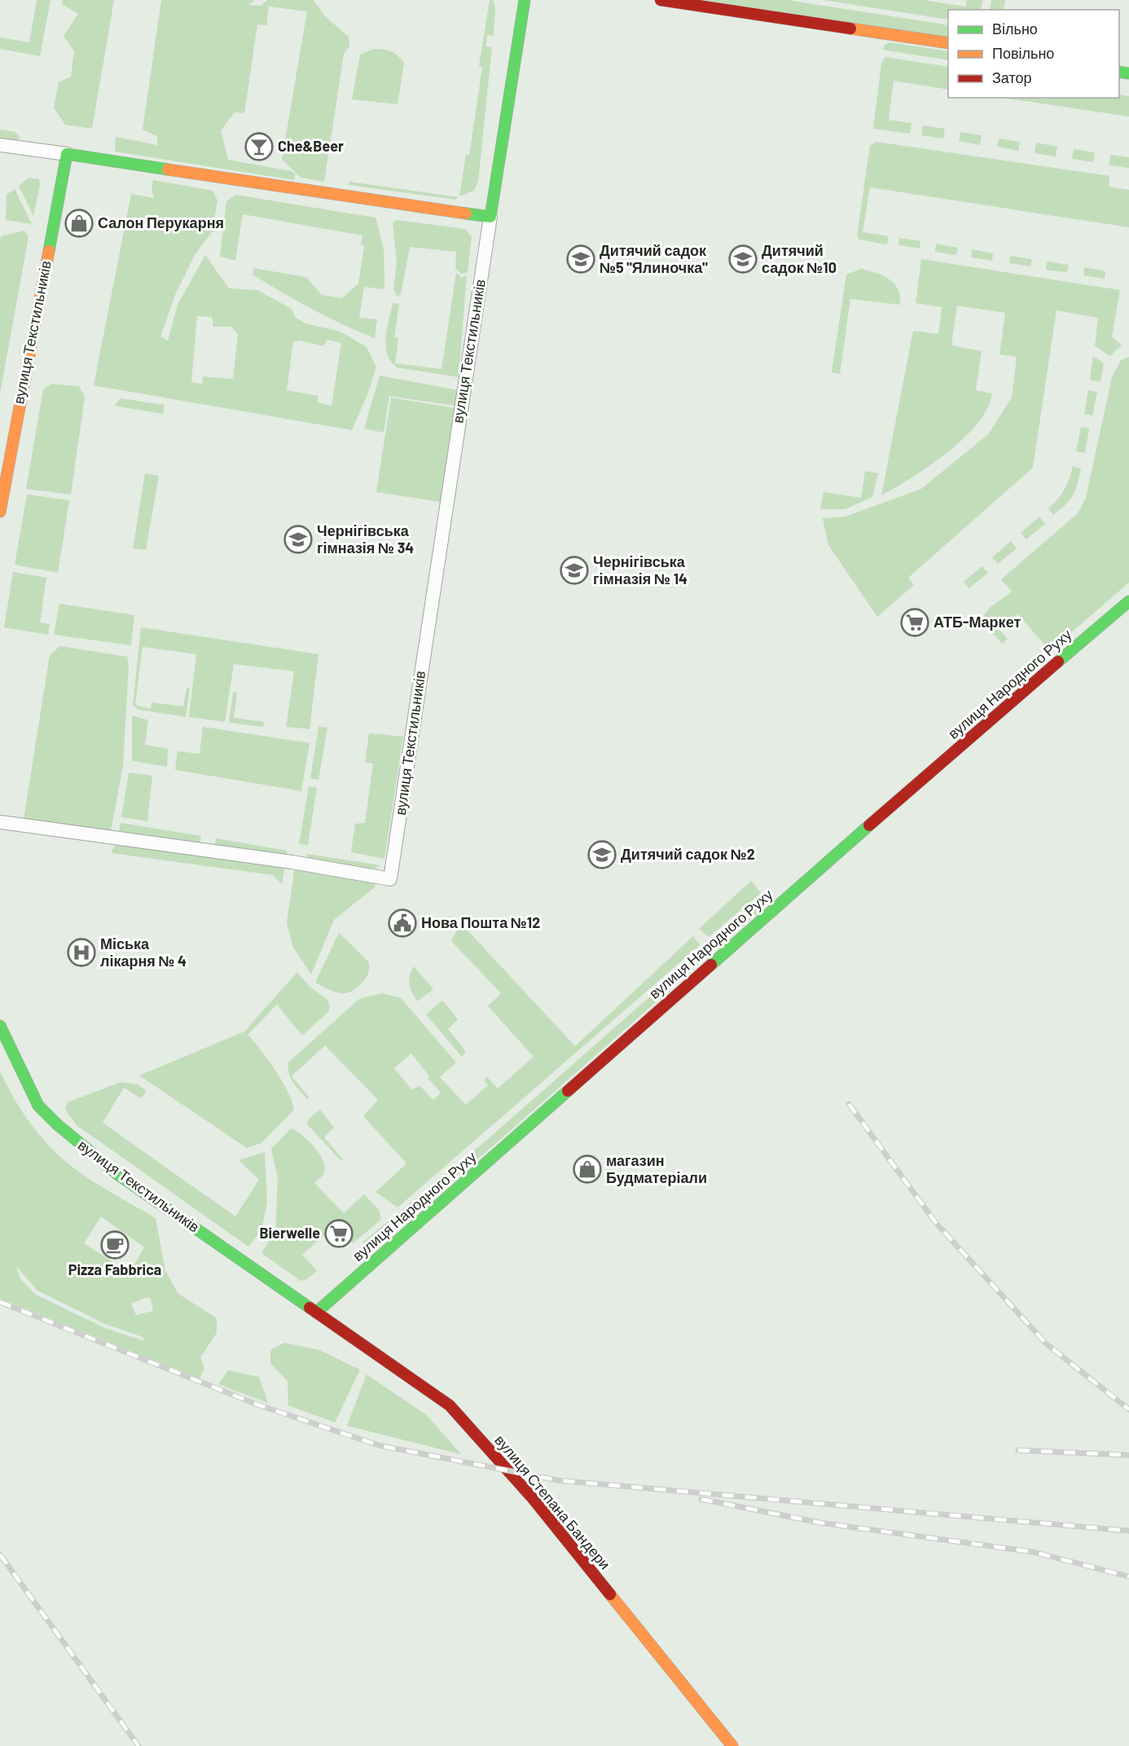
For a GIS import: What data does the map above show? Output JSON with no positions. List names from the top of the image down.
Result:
{
  "streets": {
    "street": ["вулиця Текстильників", "вулиця Народного Руху", "вулиця Степана Бандери"]
  },
  "crossings": [
    ["вулиця Текстильників", "вулиця Народного Руху"],
    ["вулиця Текстильників", "вулиця Степана Бандери"],
    ["вулиця Народного Руху", "вулиця Степана Бандери"]
  ],
  "places": {
    "bar": ["Che&Beer"],
    "shop": ["Салон Перукарня", "магазин Будматеріали"],
    "school or university": [
      "Дитячий садок №5 \"Ялиночка\"",
      "Дитячий садок №10",
      "Чернігівська гімназія № 34",
      "Чернігівська гімназія № 14",
      "Дитячий садок №2"
    ],
    "supermarket": ["АТБ-Маркет", "Bierwelle"],
    "public building": ["Нова Пошта №12"],
    "hospital": ["Міська лікарня № 4"],
    "cafe": ["Pizza Fabbrica"]
  },
  "legend": ["Вільно", "Повільно", "Затор"]
}
